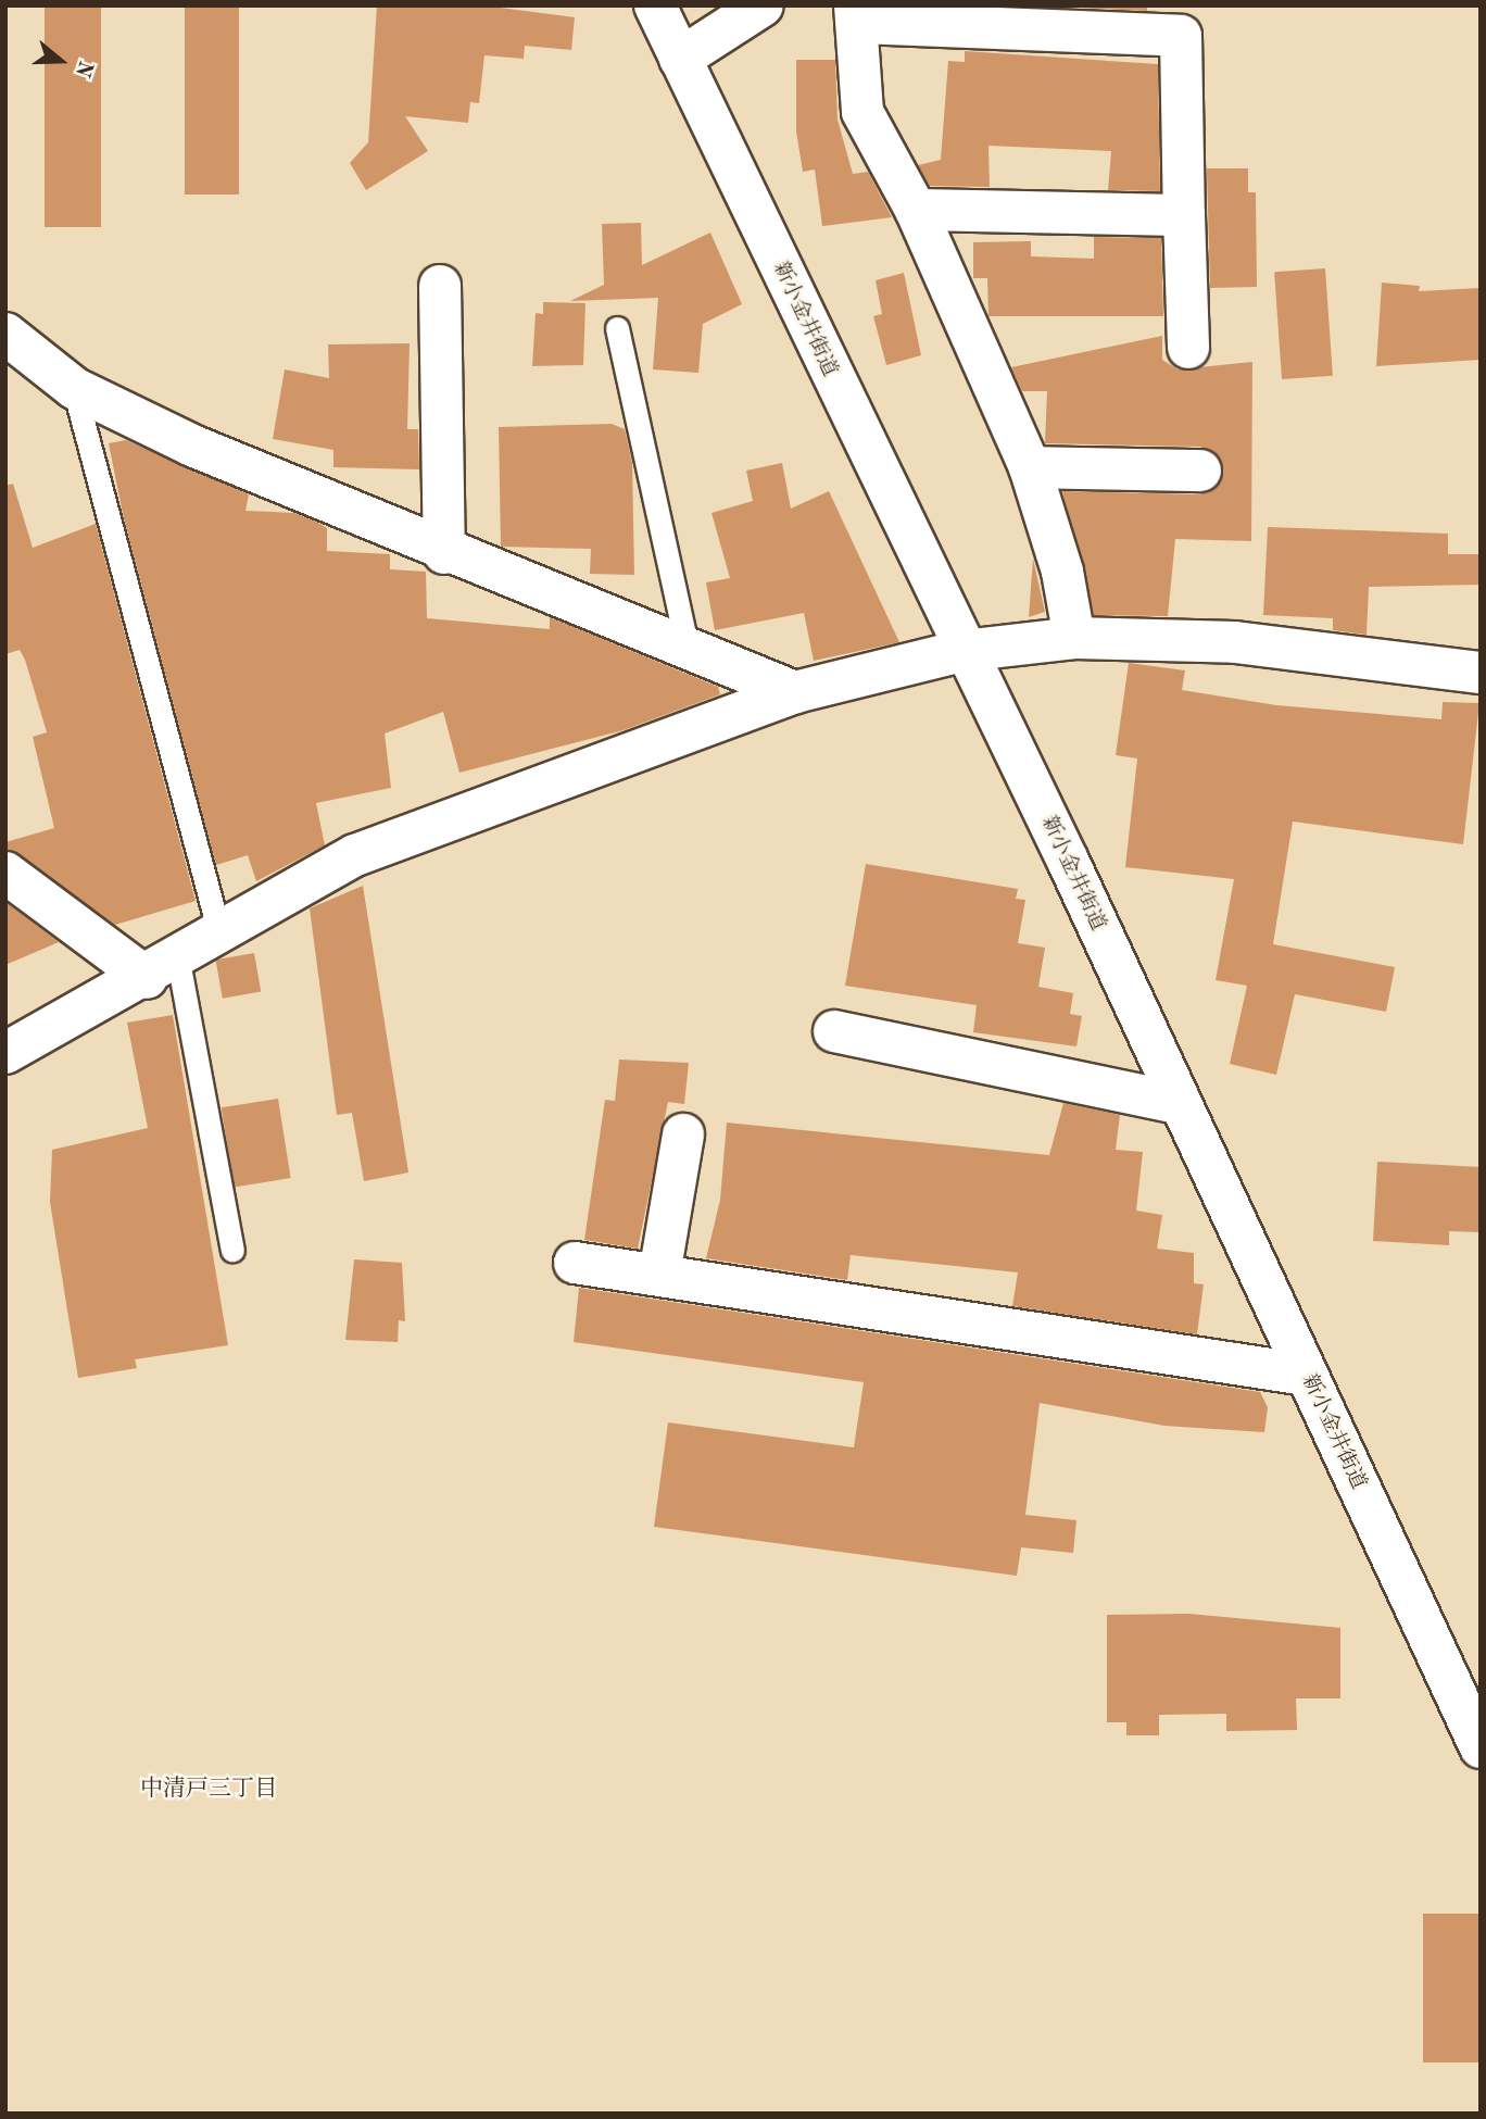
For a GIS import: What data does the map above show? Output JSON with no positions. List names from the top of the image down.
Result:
{
  "streets": {
    "street": ["新小金井街道"]
  },
  "districts": ["中清戸三丁目"],
  "north": "right"
}
